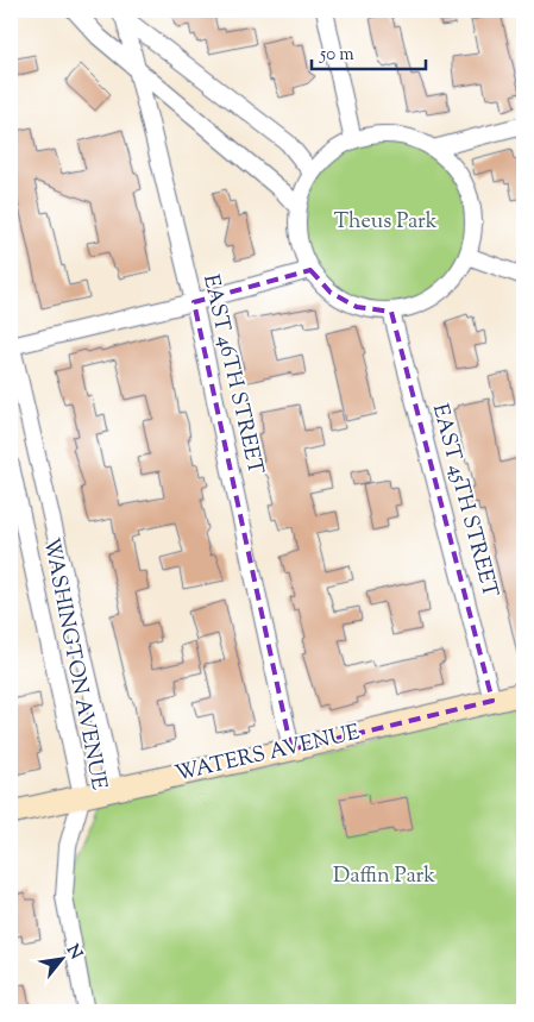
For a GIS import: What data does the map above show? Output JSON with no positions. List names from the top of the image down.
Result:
{
  "streets": {
    "main road": ["WATERS AVENUE"],
    "street": ["EAST 46TH STREET", "EAST 45TH STREET", "WASHINGTON AVENUE"]
  },
  "crossings": [
    ["EAST 46TH STREET", "WATERS AVENUE"],
    ["EAST 45TH STREET", "WATERS AVENUE"],
    ["WASHINGTON AVENUE", "WATERS AVENUE"]
  ],
  "parks": ["Theus Park", "Daffin Park"],
  "scale_bar": "50 m",
  "north": "top right"
}
